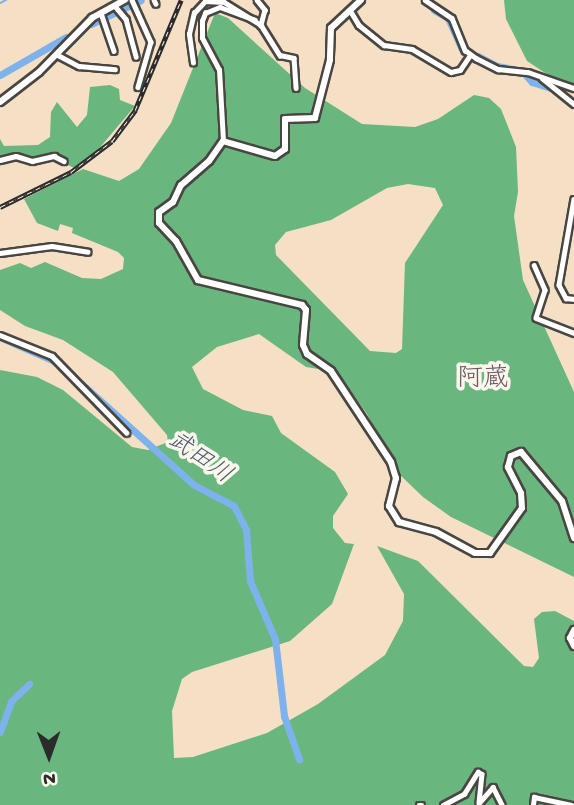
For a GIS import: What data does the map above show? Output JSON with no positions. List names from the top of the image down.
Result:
{
  "districts": ["阿蔵"],
  "water": ["武田川"],
  "north": "bottom"
}
